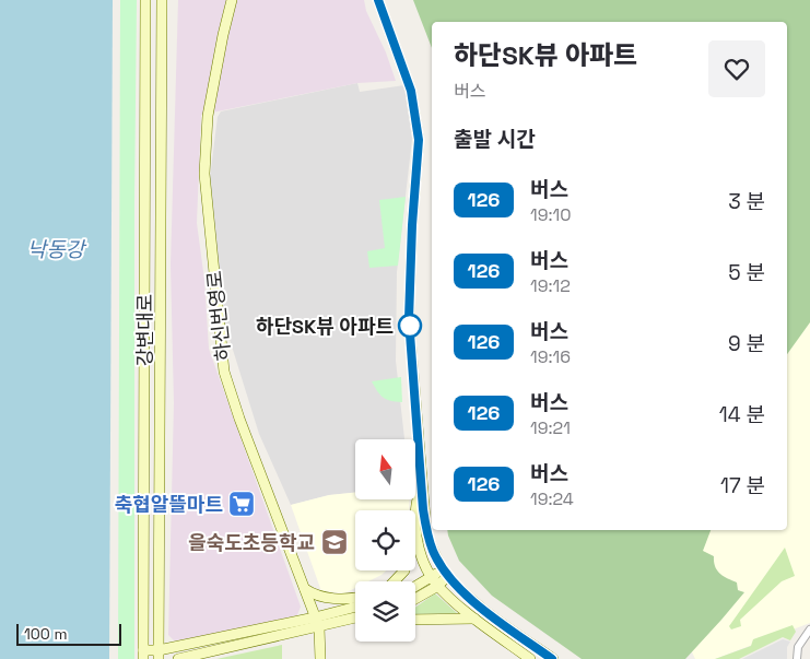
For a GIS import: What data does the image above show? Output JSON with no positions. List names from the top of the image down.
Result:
{
  "streets": {
    "main road": ["하신번영로", "강변대로"]
  },
  "water": ["낙동강"],
  "places": {
    "other": ["하단SK뷰 아파트"],
    "supermarket": ["축협알뜰마트"],
    "school or university": ["을숙도초등학교"]
  },
  "lines": ["bus line 126"],
  "scale_bar": "100 m",
  "north": "top",
  "page": {
    "heading": [
      ["하단SK뷰 아파트", "버스"],
      "출발 시간"
    ],
    "list": [
      {
        "mark": "126",
        "name": "버스",
        "note": "19:10",
        "value": "3 분"
      },
      {
        "mark": "126",
        "name": "버스",
        "note": "19:12",
        "value": "5 분"
      },
      {
        "mark": "126",
        "name": "버스",
        "note": "19:16",
        "value": "9 분"
      },
      {
        "mark": "126",
        "name": "버스",
        "note": "19:21",
        "value": "14 분"
      },
      {
        "mark": "126",
        "name": "버스",
        "note": "19:24",
        "value": "17 분"
      }
    ],
    "scale": "100 m"
  }
}
